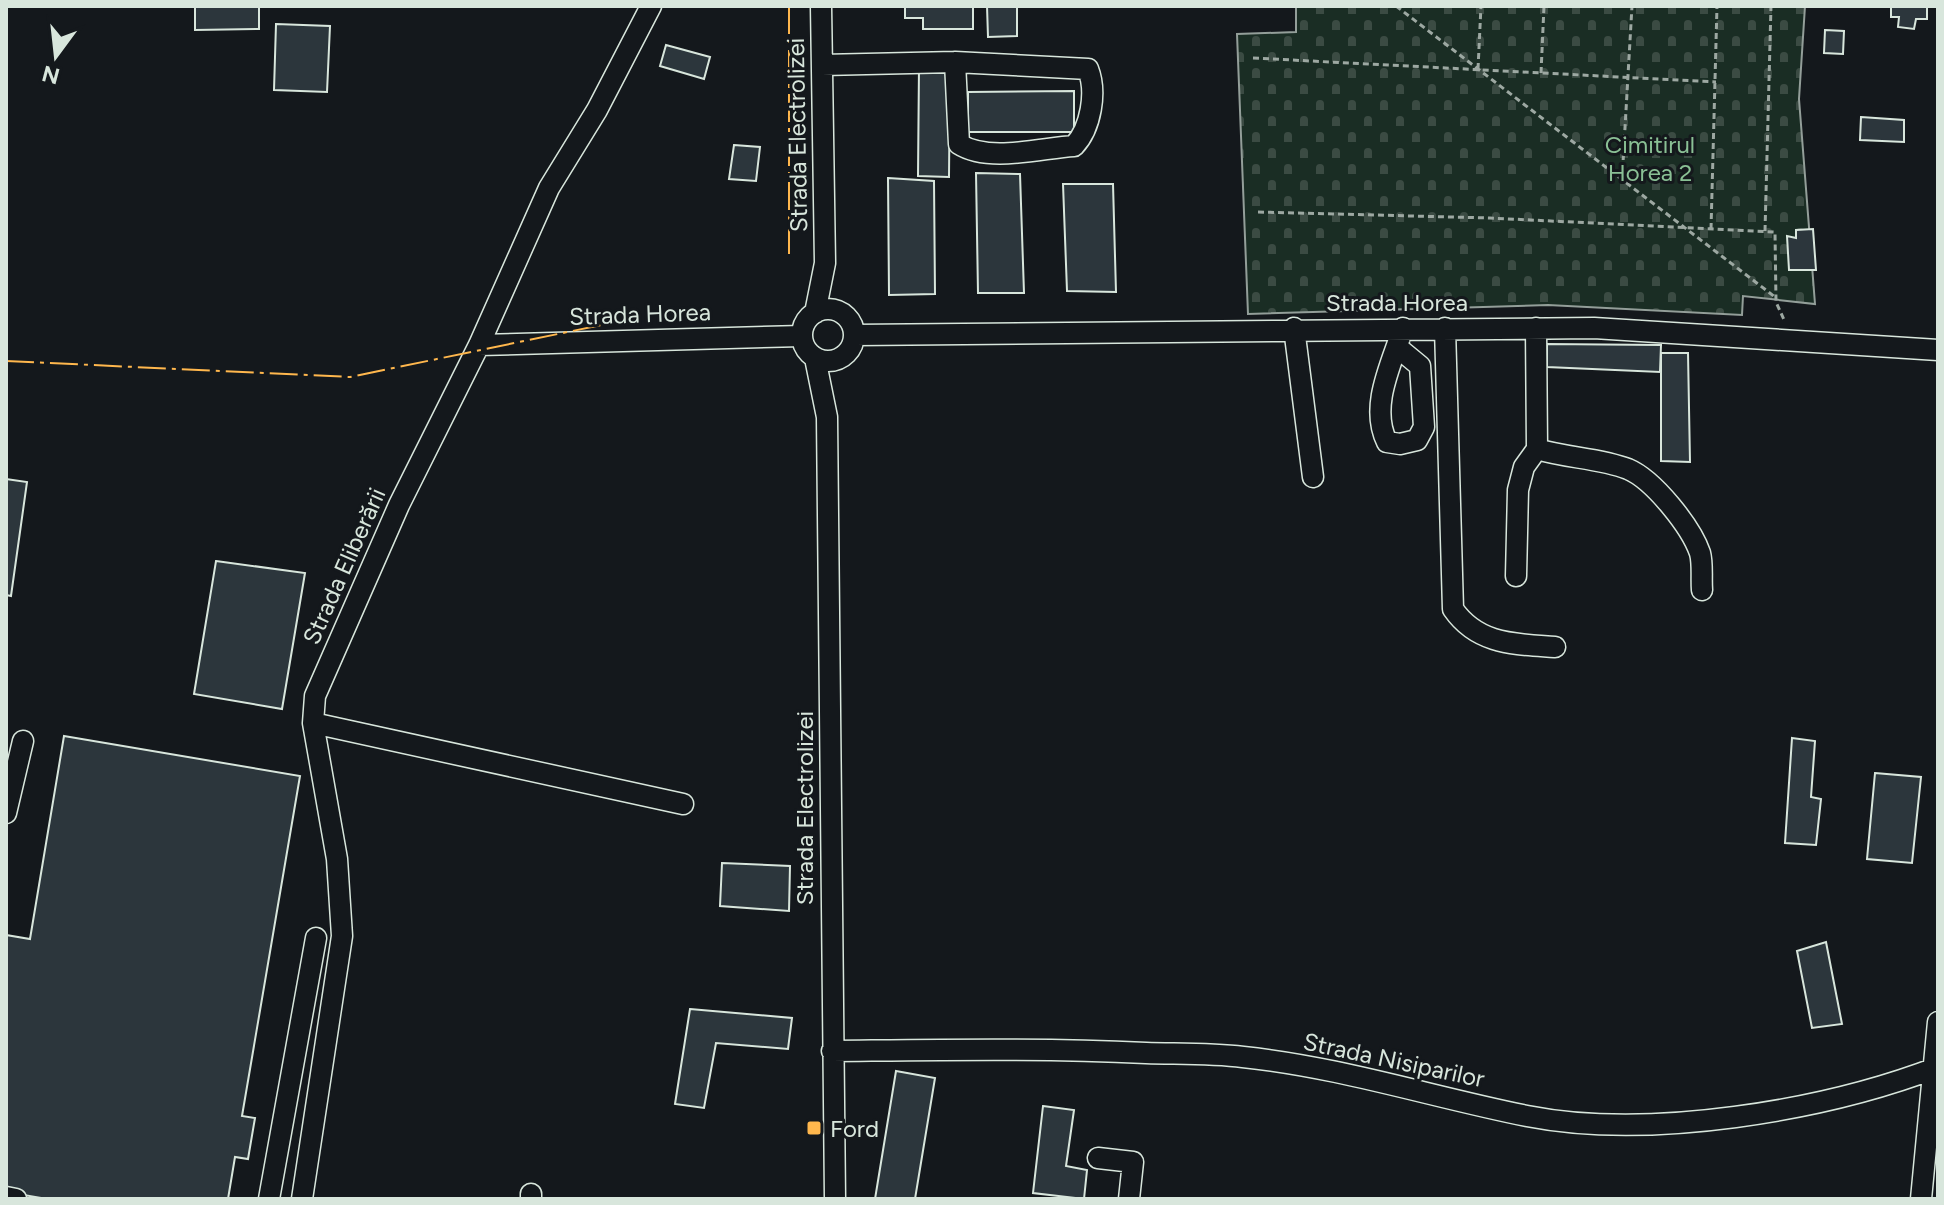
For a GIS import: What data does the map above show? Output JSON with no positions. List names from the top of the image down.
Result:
{
  "streets": {
    "street": [
      "Strada Electrolizei",
      "Strada Horea",
      "Strada Eliberării",
      "Strada Nisiparilor"
    ]
  },
  "crossings": [
    ["Strada Electrolizei", "Strada Horea"],
    ["Strada Electrolizei", "Strada Nisiparilor"],
    ["Strada Horea", "Strada Eliberării"]
  ],
  "parks": ["Cimitirul Horea 2"],
  "places": {
    "transit": ["Ford"]
  },
  "north": "bottom"
}
